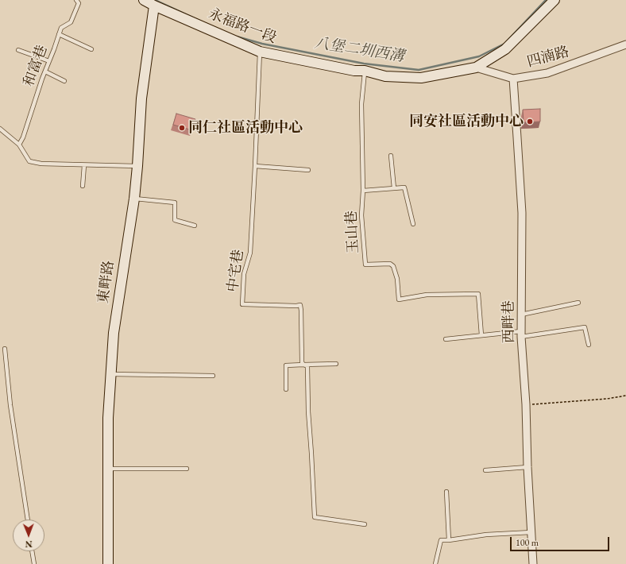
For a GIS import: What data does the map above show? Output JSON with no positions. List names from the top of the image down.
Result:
{
  "streets": {
    "street": [
      "永福路一段",
      "四湳路",
      "東畔路",
      "西畔巷"
    ],
    "lane": ["和富巷", "玉山巷", "中宅巷"]
  },
  "crossings": [
    ["永福路一段", "四湳路"],
    ["永福路一段", "玉山巷"],
    ["永福路一段", "中宅巷"],
    ["永福路一段", "東畔路"],
    ["四湳路", "西畔巷"]
  ],
  "water": ["八堡二圳西溝"],
  "places": ["同安社區活動中心", "同仁社區活動中心"],
  "scale_bar": "100 m",
  "north": "bottom"
}
